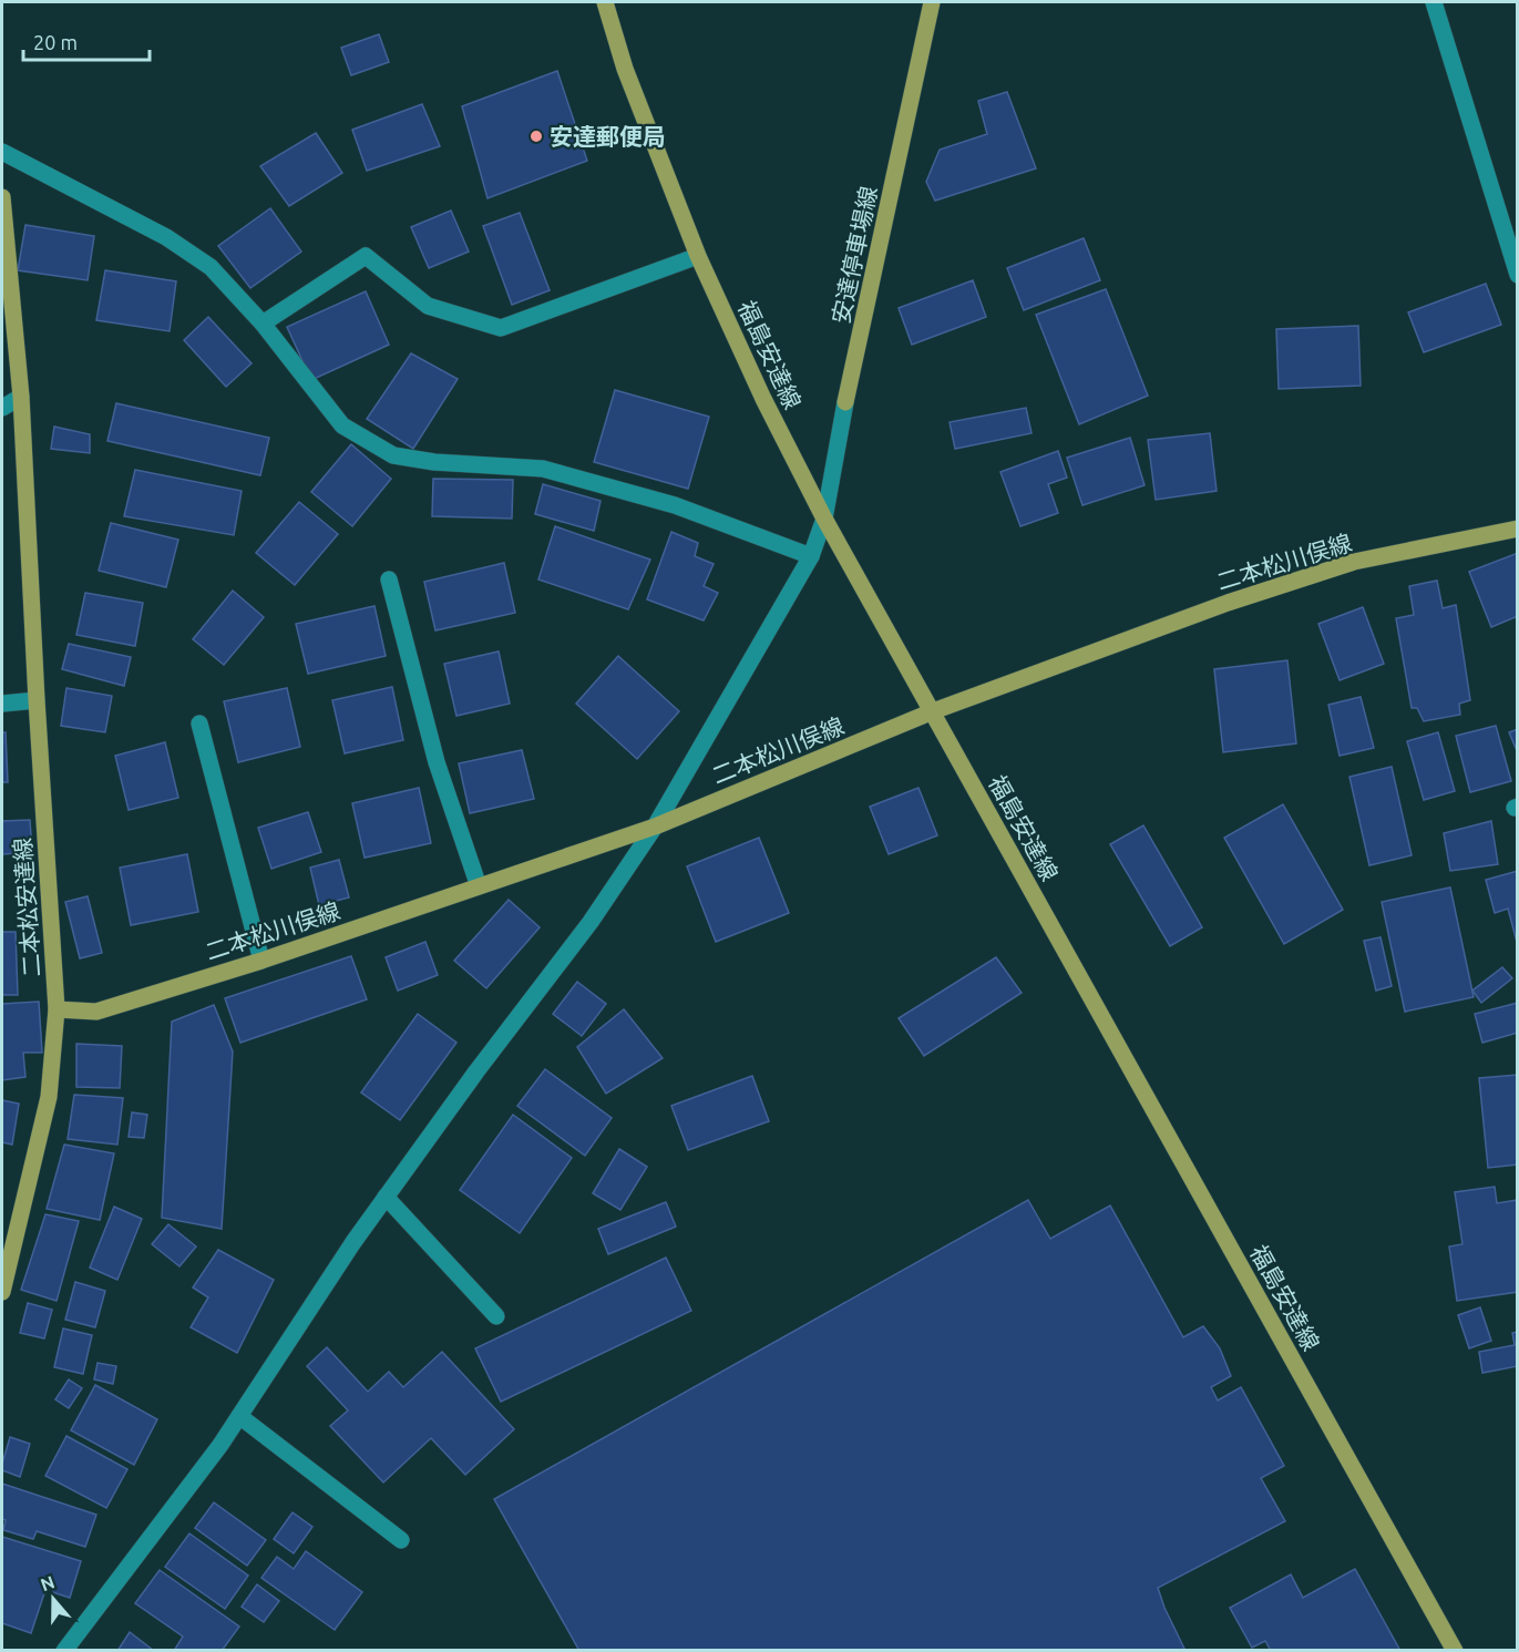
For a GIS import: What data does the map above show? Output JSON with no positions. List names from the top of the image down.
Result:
{
  "streets": {
    "main road": [
      "安達停車場線",
      "福島安達線",
      "二本松川俣線",
      "二本松安達線"
    ]
  },
  "crossings": [
    ["安達停車場線", "福島安達線"],
    ["安達停車場線", "二本松川俣線"],
    ["福島安達線", "二本松川俣線"],
    ["二本松川俣線", "二本松安達線"]
  ],
  "places": ["安達郵便局"],
  "scale_bar": "20 m",
  "north": "top"
}
